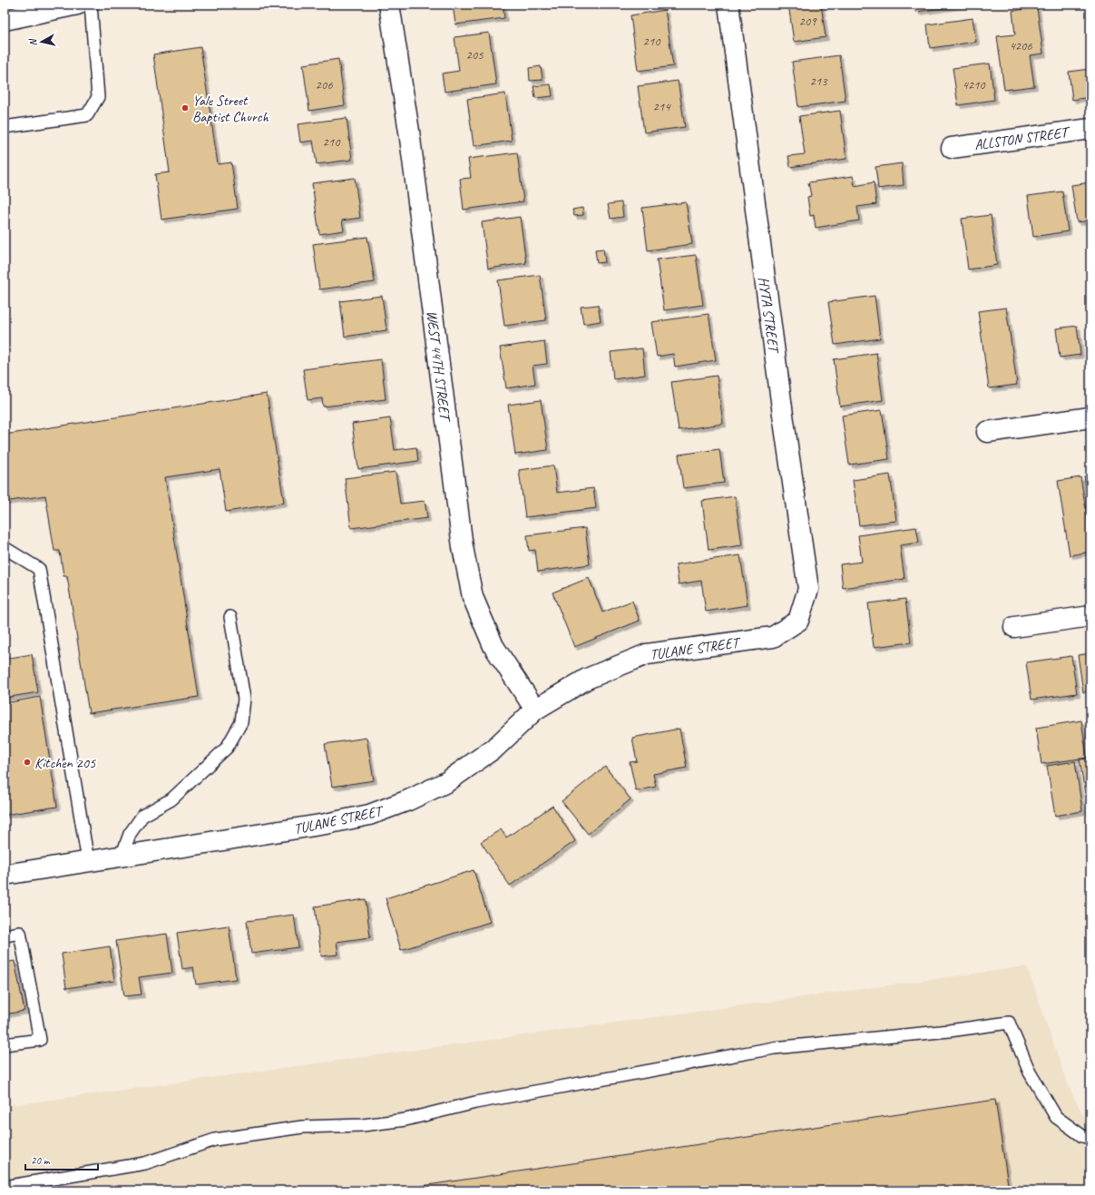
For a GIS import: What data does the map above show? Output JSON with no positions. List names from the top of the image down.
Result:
{
  "streets": {
    "street": [
      "ALLSTON STREET",
      "HYTA STREET",
      "WEST 44TH STREET",
      "TULANE STREET"
    ]
  },
  "crossings": [
    ["HYTA STREET", "TULANE STREET"],
    ["WEST 44TH STREET", "TULANE STREET"]
  ],
  "places": ["Yale Street Baptist Church", "Kitchen 205"],
  "house_numbers": [
    "209",
    "210",
    "4206",
    "205",
    "213",
    "206",
    "4210",
    "214",
    "210"
  ],
  "scale_bar": "20 m",
  "north": "left"
}
